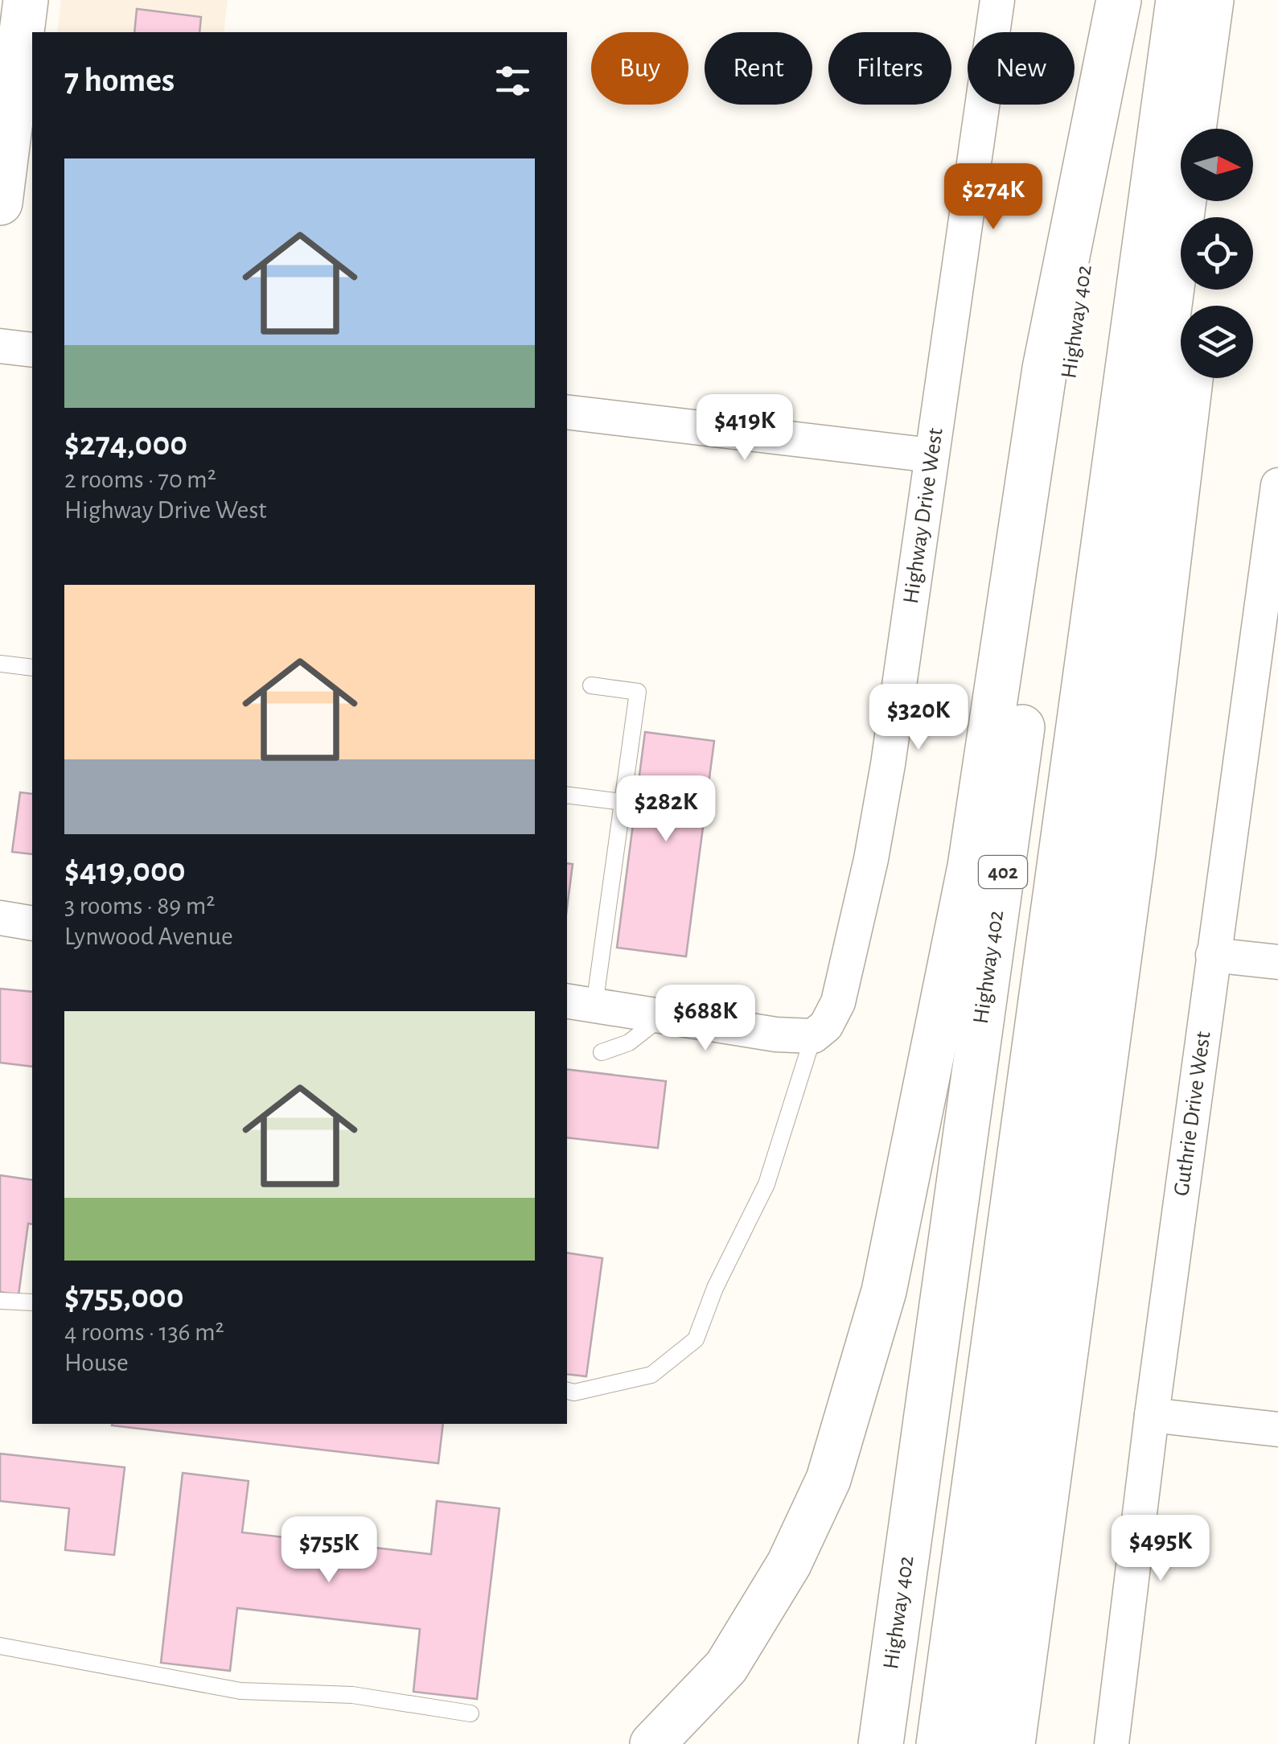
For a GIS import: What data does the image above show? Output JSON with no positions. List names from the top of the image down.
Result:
{
  "streets": {
    "main road": ["Highway 402", "402"],
    "street": ["Highway Drive West", "Guthrie Drive West"]
  },
  "north": "right",
  "page": {
    "chip": [
      "Buy",
      "Rent",
      "Filters",
      "New"
    ],
    "heading": "7 homes",
    "list": [
      {
        "name": "$274,000",
        "note": "2 rooms · 70 m² · Highway Drive West"
      },
      {
        "name": "$419,000",
        "note": "3 rooms · 89 m² · Lynwood Avenue"
      },
      {
        "name": "$755,000",
        "note": "4 rooms · 136 m² · House"
      }
    ],
    "price": [
      "$274K",
      "$419K",
      "$320K",
      "$282K",
      "$688K",
      "$495K",
      "$755K"
    ]
  }
}
